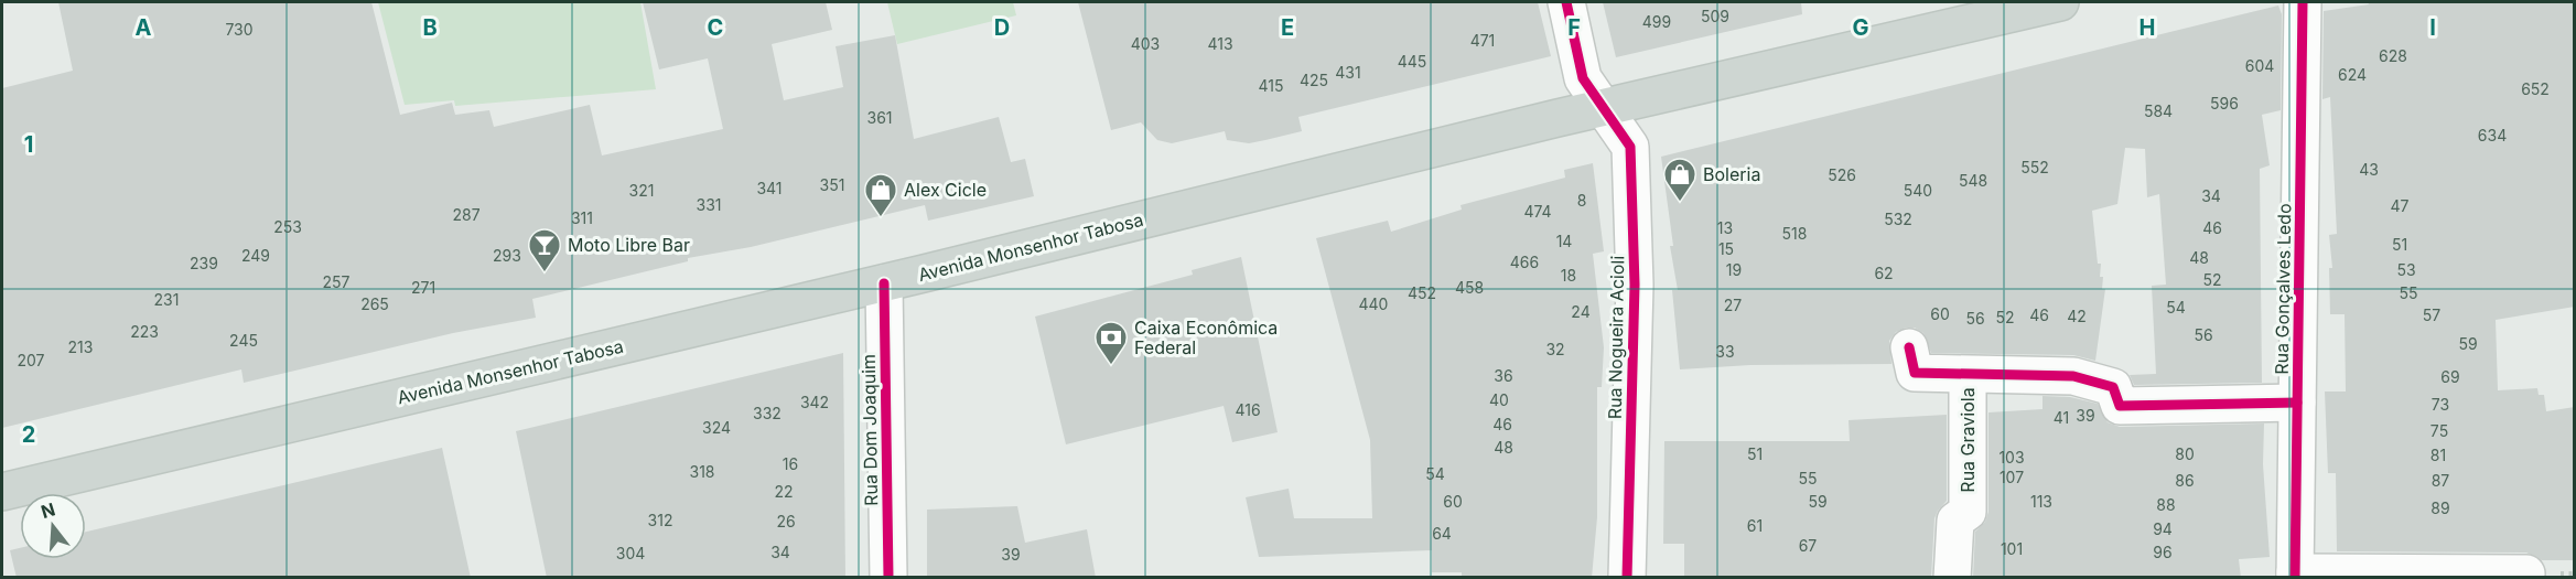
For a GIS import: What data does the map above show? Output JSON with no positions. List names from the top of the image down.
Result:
{
  "streets": {
    "main road": ["Avenida Monsenhor Tabosa"],
    "street": [
      "Rua Gonçalves Ledo",
      "Rua Nogueira Acioli",
      "Rua Dom Joaquim",
      "Rua Graviola"
    ]
  },
  "crossings": [
    ["Avenida Monsenhor Tabosa", "Rua Nogueira Acioli"],
    ["Avenida Monsenhor Tabosa", "Rua Dom Joaquim"]
  ],
  "places": {
    "shop": ["Boleria", "Alex Cicle"],
    "bar": ["Moto Libre Bar"],
    "bank": ["Caixa Econômica Federal"]
  },
  "house_numbers": [
    "509",
    "499",
    "730",
    "471",
    "403",
    "413",
    "628",
    "445",
    "604",
    "431",
    "624",
    "425",
    "415",
    "652",
    "596",
    "584",
    "361",
    "634",
    "552",
    "43",
    "526",
    "548",
    "351",
    "341",
    "321",
    "540",
    "34",
    "8",
    "331",
    "47",
    "474",
    "287",
    "311",
    "532",
    "253",
    "13",
    "46",
    "518",
    "14",
    "51",
    "15",
    "249",
    "293",
    "48",
    "466",
    "239",
    "19",
    "53",
    "62",
    "18",
    "52",
    "257",
    "271",
    "458",
    "452",
    "55",
    "231",
    "265",
    "440",
    "27",
    "54",
    "24",
    "60",
    "46",
    "57",
    "42",
    "52",
    "56",
    "223",
    "56",
    "245",
    "59",
    "213",
    "32",
    "33",
    "207",
    "36",
    "69",
    "40",
    "342",
    "73",
    "416",
    "332",
    "39",
    "41",
    "46",
    "324",
    "75",
    "48",
    "51",
    "80",
    "81",
    "103",
    "16",
    "318",
    "54",
    "107",
    "55",
    "86",
    "87",
    "22",
    "60",
    "59",
    "113",
    "88",
    "89",
    "312",
    "26",
    "61",
    "94",
    "64",
    "67",
    "101",
    "34",
    "96",
    "304",
    "39"
  ],
  "north": "top",
  "grid": {
    "columns": [
      "A",
      "B",
      "C",
      "D",
      "E",
      "F",
      "G",
      "H",
      "I"
    ],
    "rows": ["1", "2"]
  }
}
